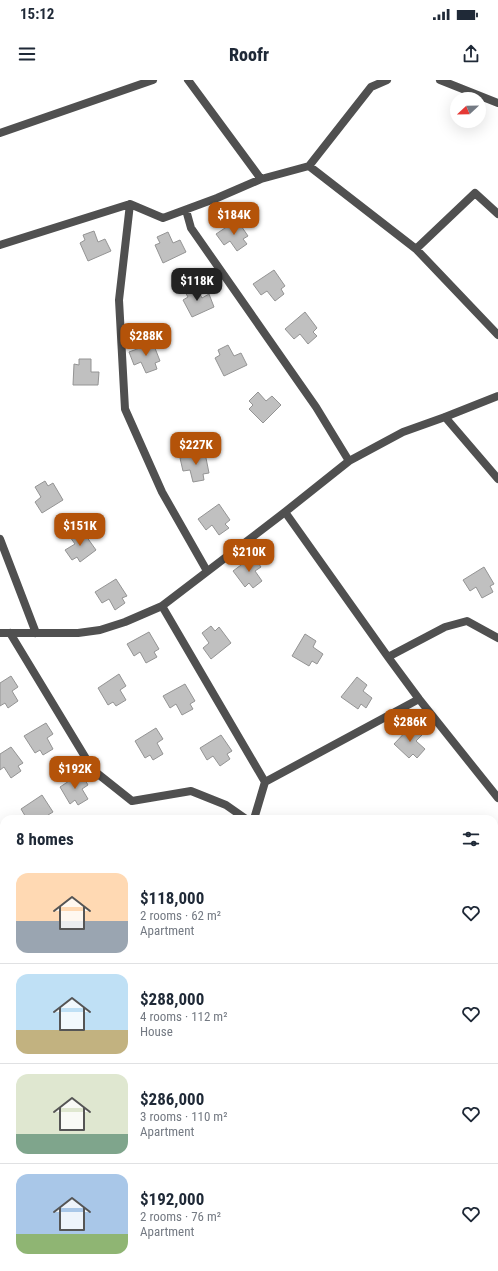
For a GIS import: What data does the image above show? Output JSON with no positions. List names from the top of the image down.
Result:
{
  "north": "left",
  "page": {
    "status": "15:12",
    "header": "Roofr",
    "price": [
      "$184K",
      "$118K",
      "$288K",
      "$227K",
      "$151K",
      "$210K",
      "$286K",
      "$192K"
    ],
    "heading": "8 homes",
    "list": [
      {
        "name": "$118,000",
        "note": "2 rooms · 62 m² · Apartment"
      },
      {
        "name": "$288,000",
        "note": "4 rooms · 112 m² · House"
      },
      {
        "name": "$286,000",
        "note": "3 rooms · 110 m² · Apartment"
      },
      {
        "name": "$192,000",
        "note": "2 rooms · 76 m² · Apartment"
      }
    ]
  }
}
